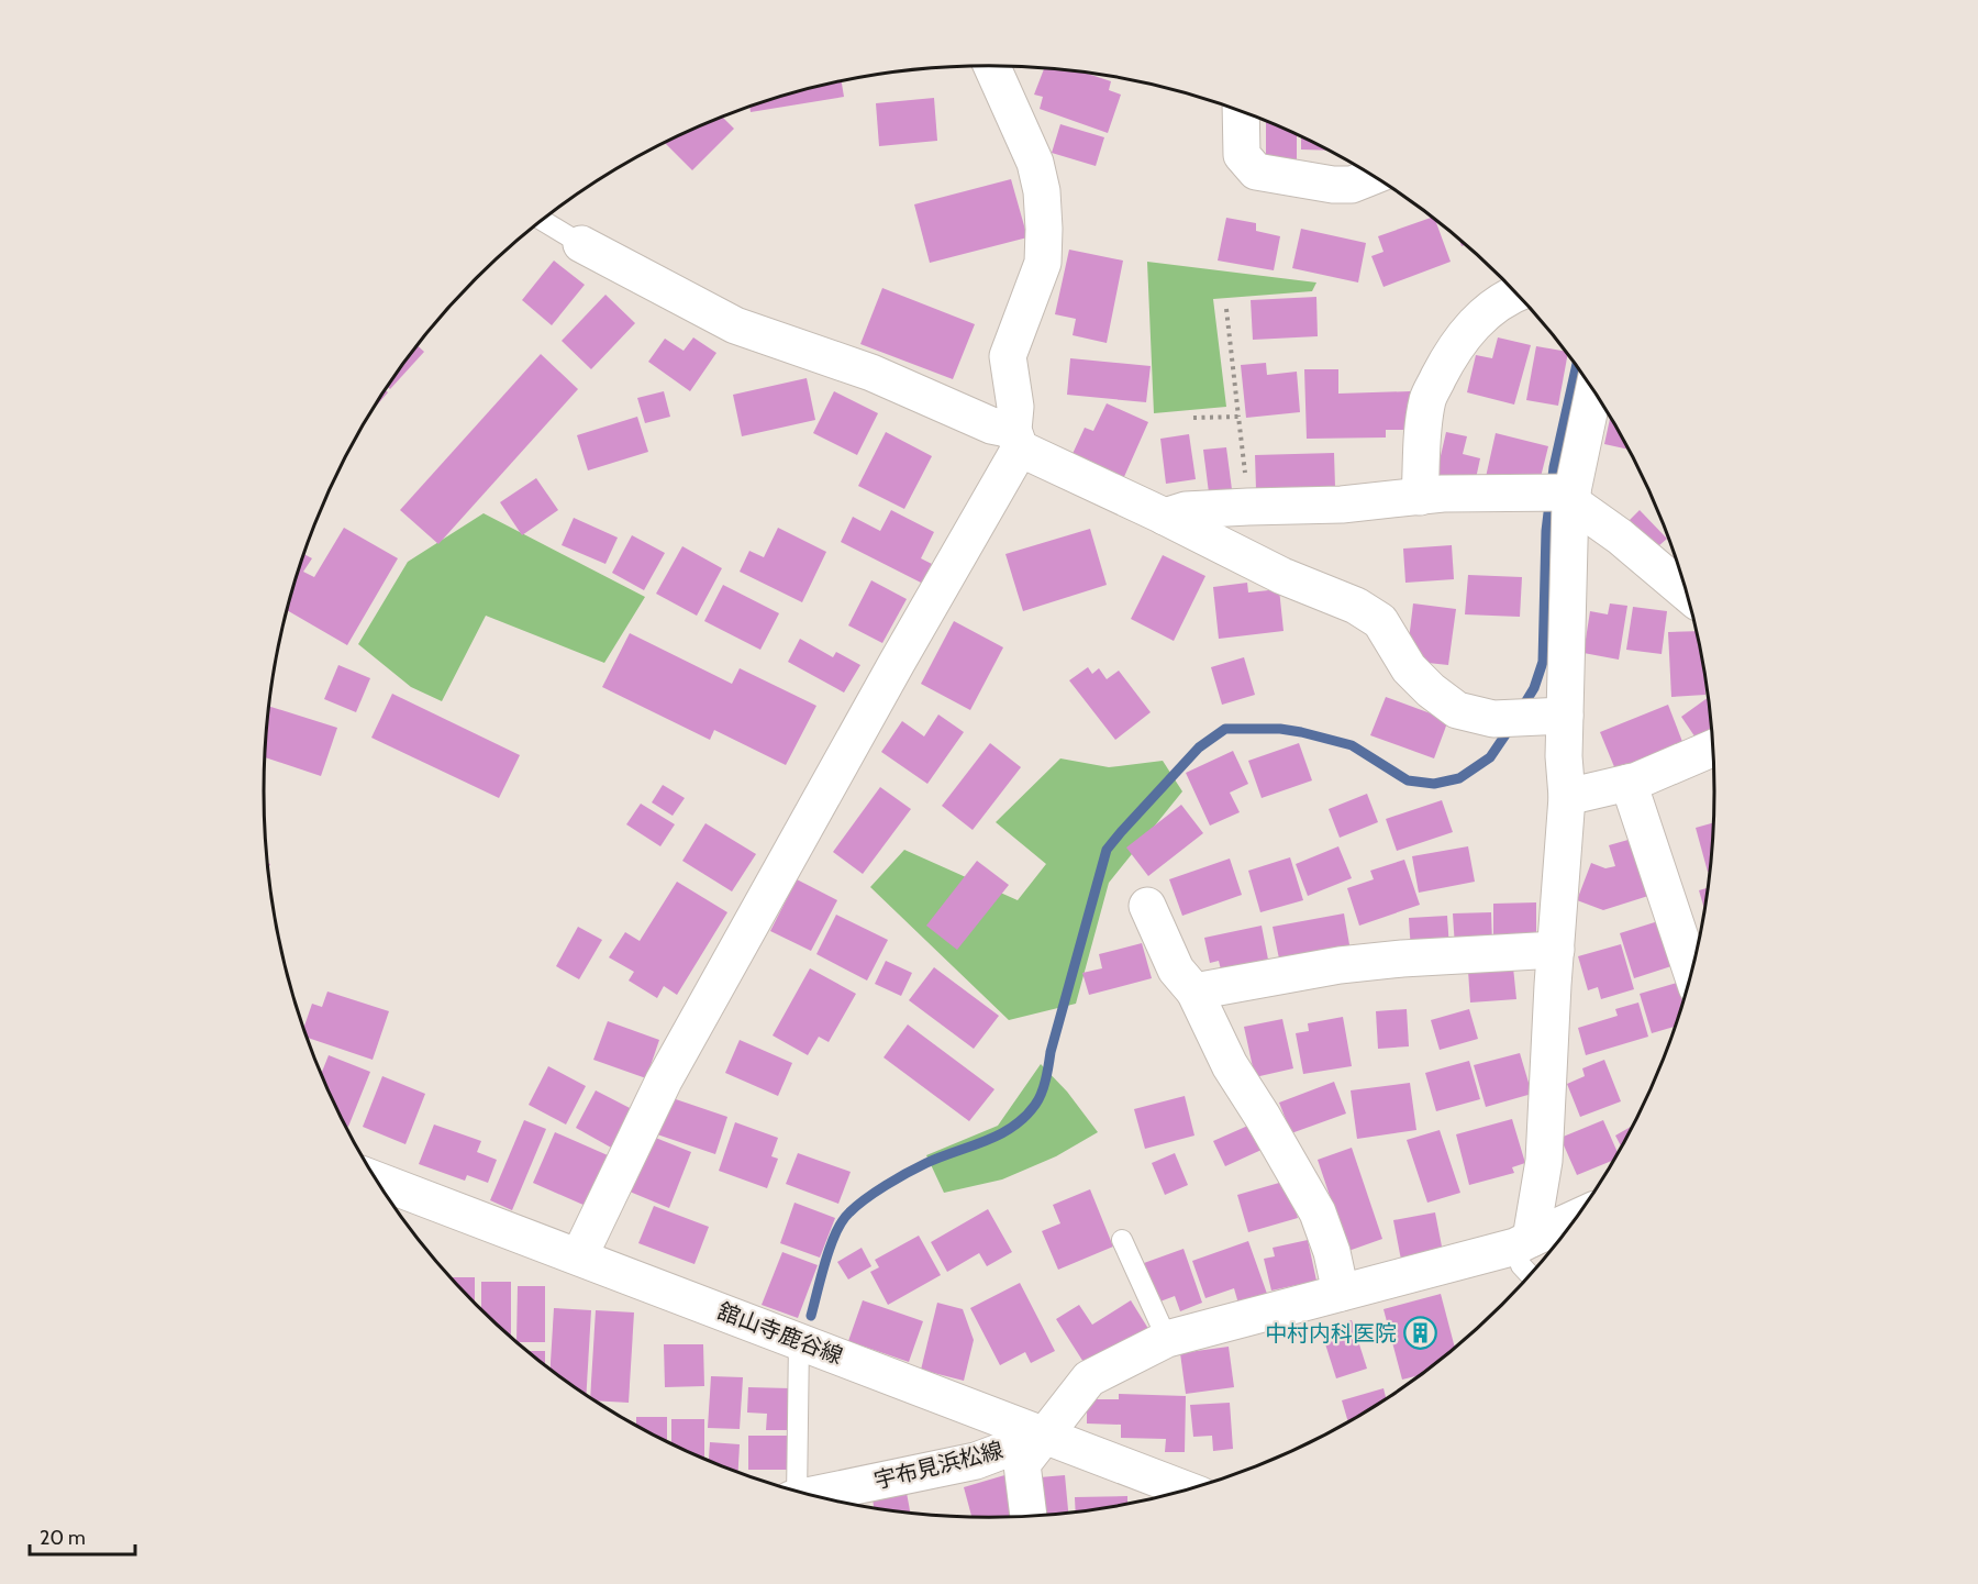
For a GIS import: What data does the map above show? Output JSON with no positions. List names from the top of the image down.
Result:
{
  "streets": {
    "street": ["舘山寺鹿谷線", "宇布見浜松線"]
  },
  "crossings": [
    ["舘山寺鹿谷線", "宇布見浜松線"]
  ],
  "places": {
    "building": ["中村内科医院"]
  },
  "scale_bar": "20 m"
}
